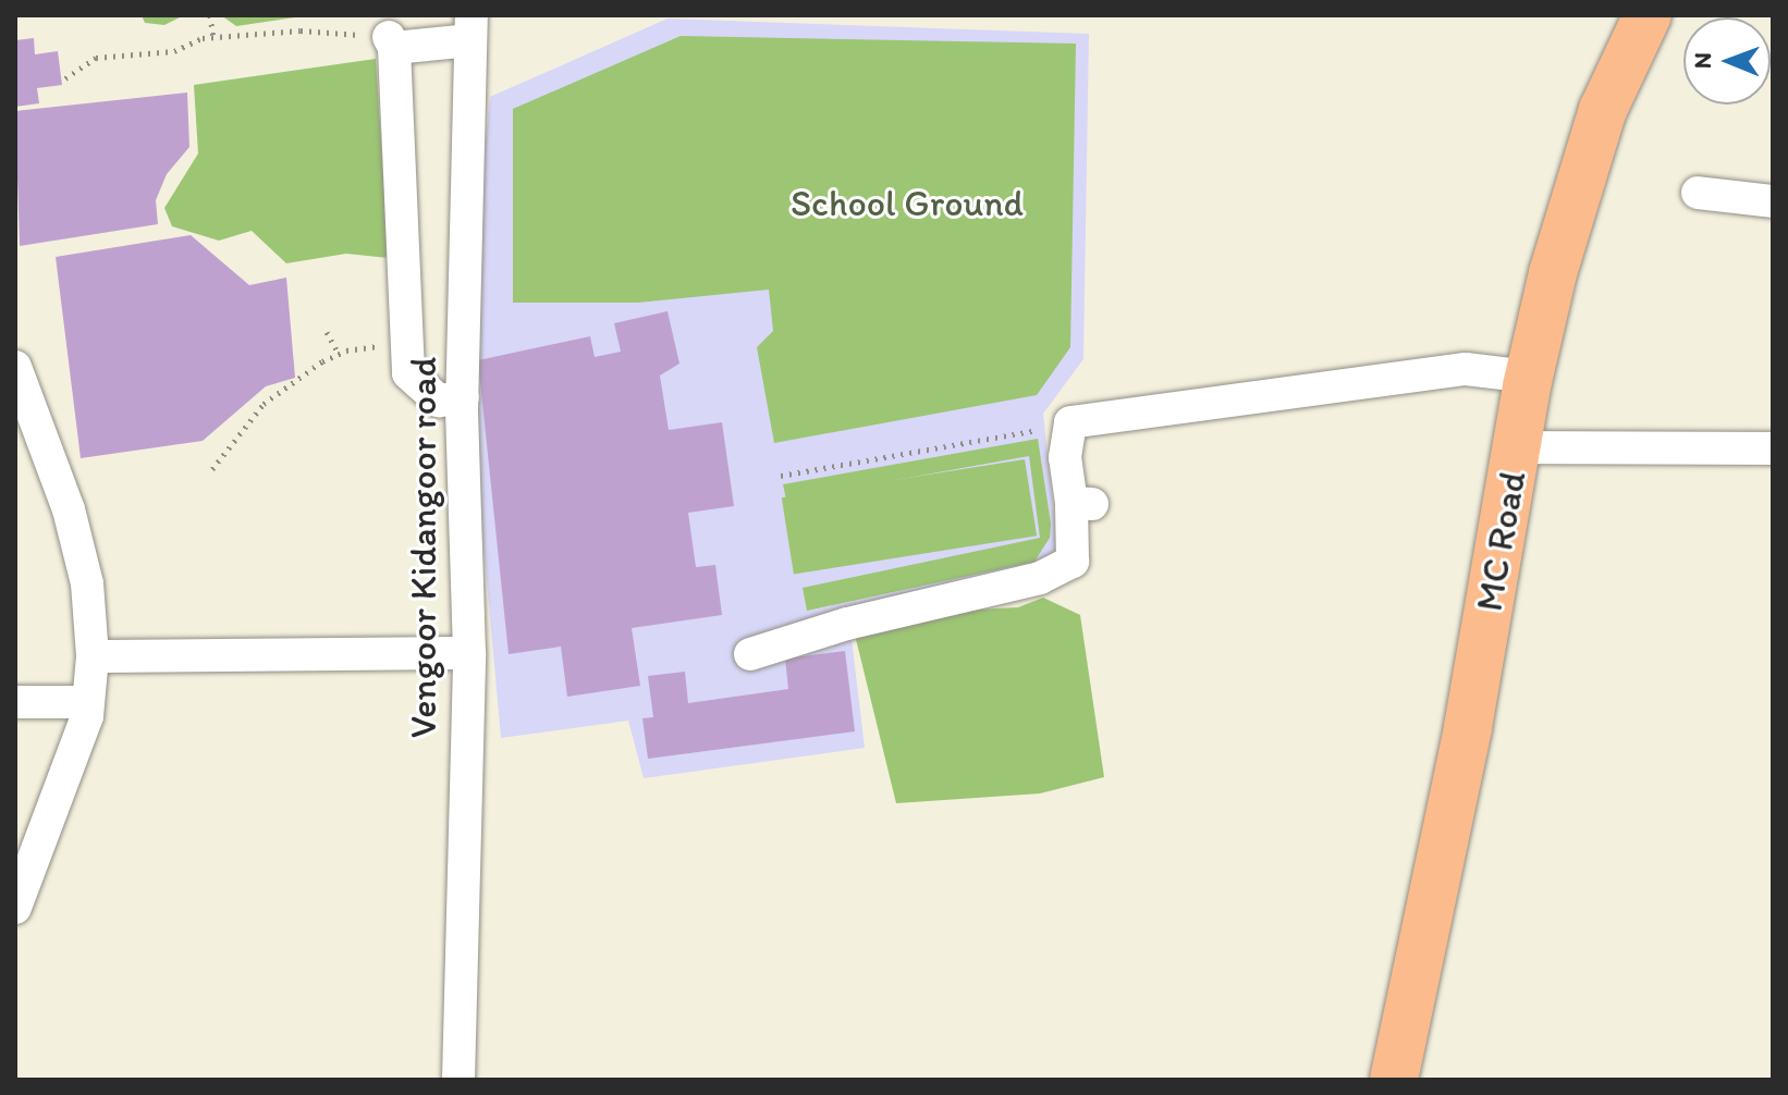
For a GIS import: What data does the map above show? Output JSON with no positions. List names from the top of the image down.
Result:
{
  "streets": {
    "main road": ["MC Road"],
    "street": ["Vengoor Kidangoor road"]
  },
  "parks": ["School Ground"],
  "north": "left"
}
